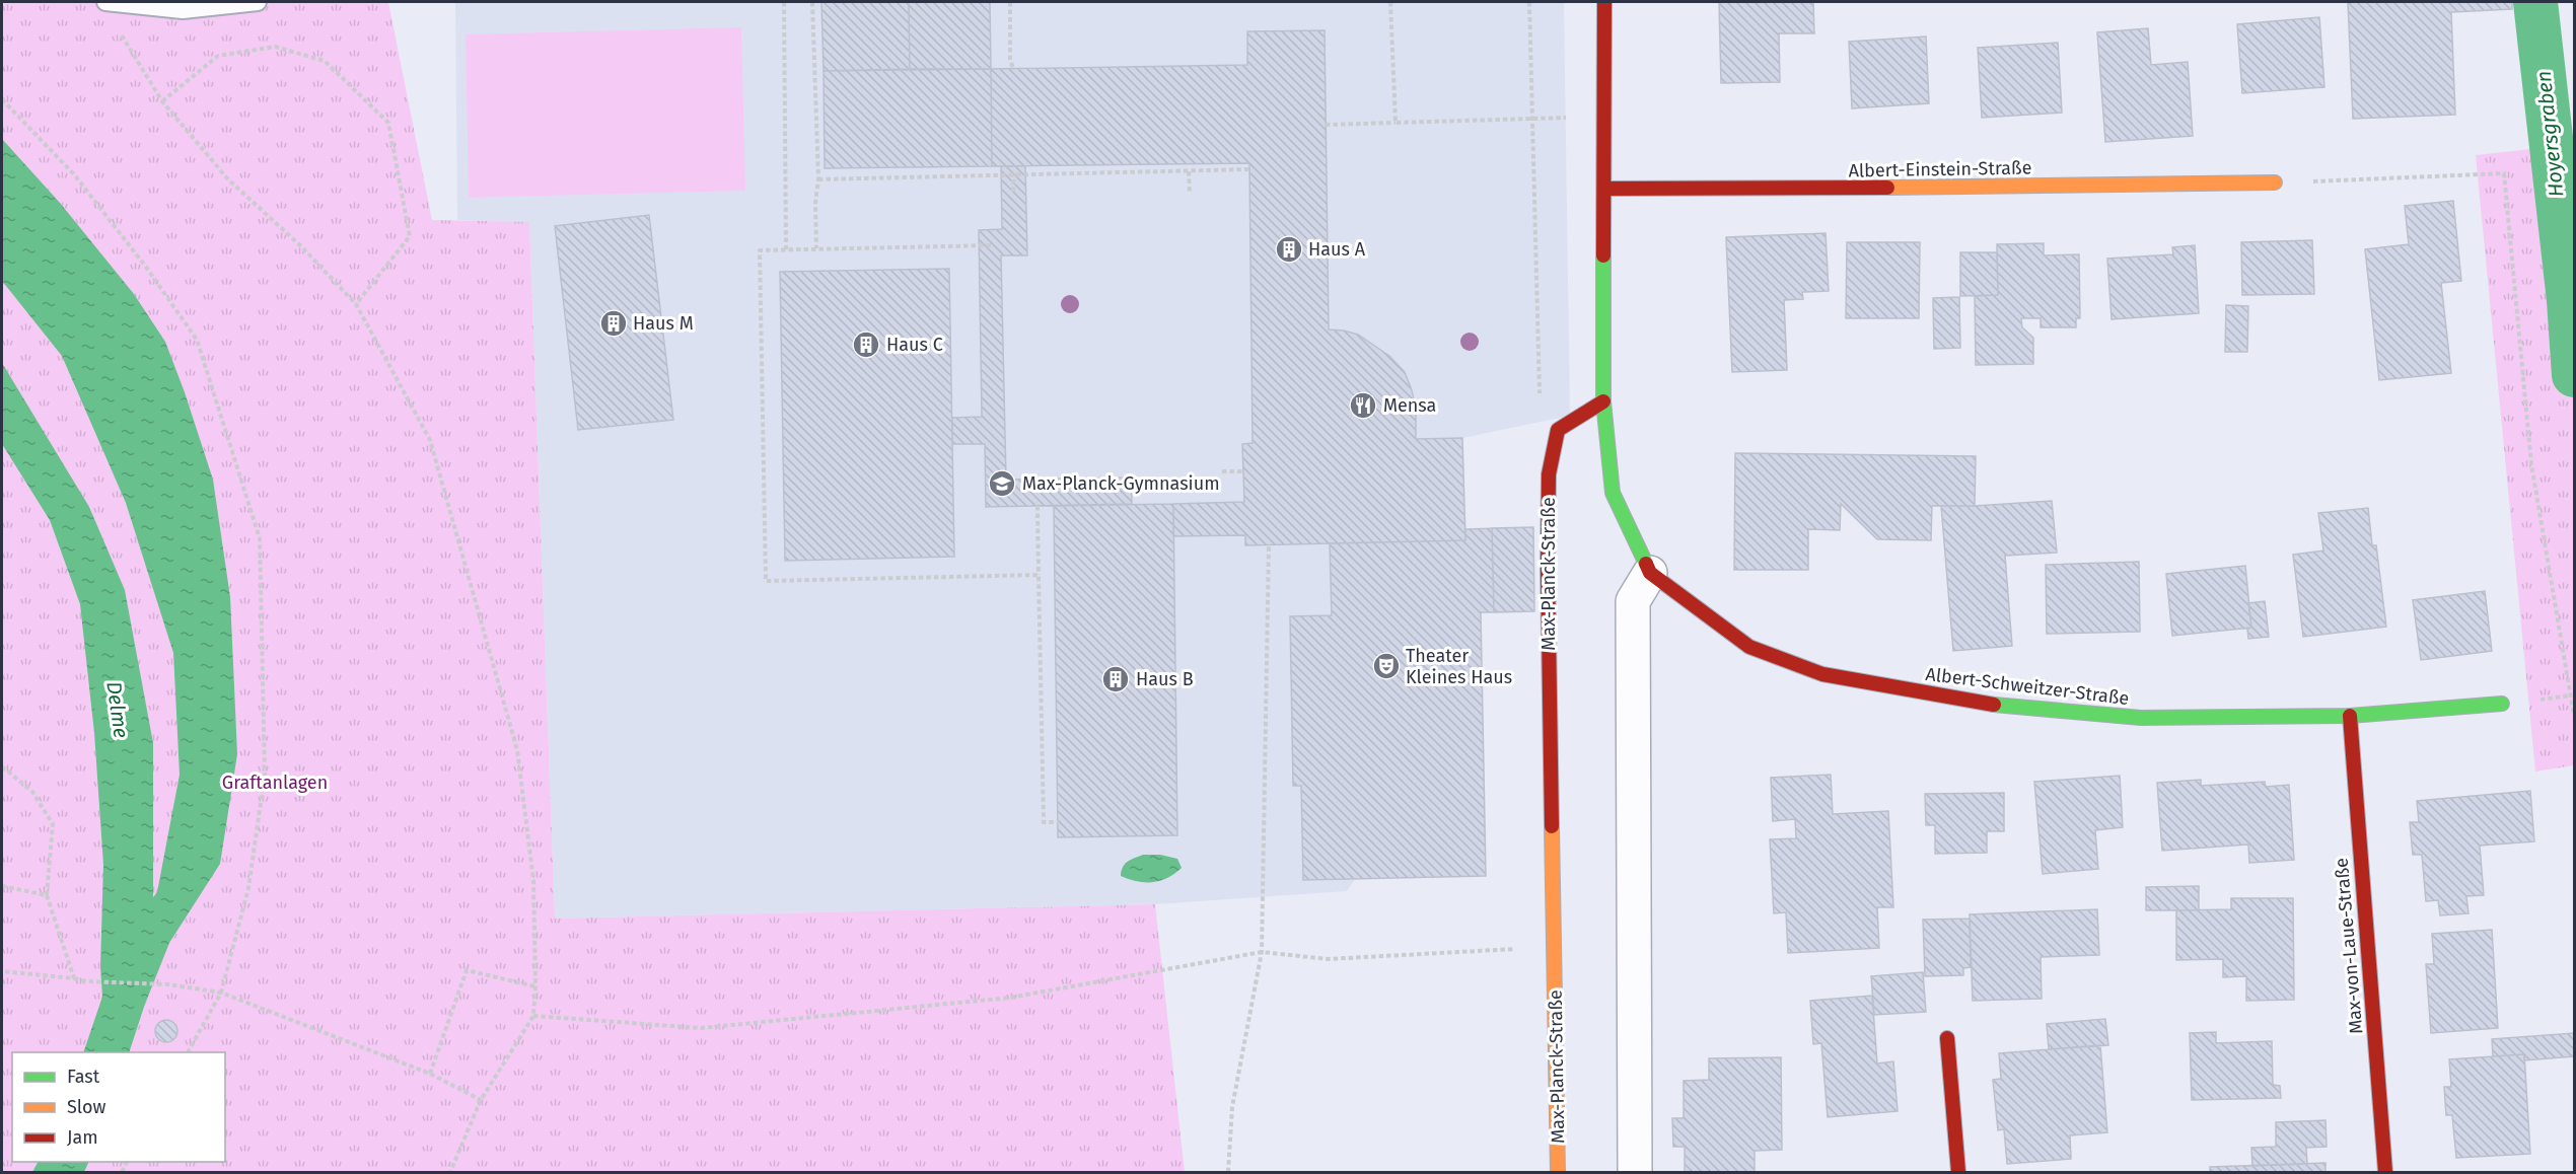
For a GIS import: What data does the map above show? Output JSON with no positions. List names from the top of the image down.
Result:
{
  "streets": {
    "street": [
      "Albert-Einstein-Straße",
      "Max-Planck-Straße",
      "Albert-Schweitzer-Straße",
      "Max-von-Laue-Straße"
    ]
  },
  "crossings": [
    ["Albert-Schweitzer-Straße", "Max-von-Laue-Straße"]
  ],
  "water": ["Hoyersgraben", "Delme"],
  "parks": ["Graftanlagen"],
  "places": {
    "building": [
      "Haus A",
      "Haus M",
      "Haus C",
      "Haus B"
    ],
    "restaurant": ["Mensa"],
    "school or university": ["Max-Planck-Gymnasium"],
    "theatre": ["Theater Kleines Haus"]
  },
  "legend": ["Fast", "Slow", "Jam"]
}
